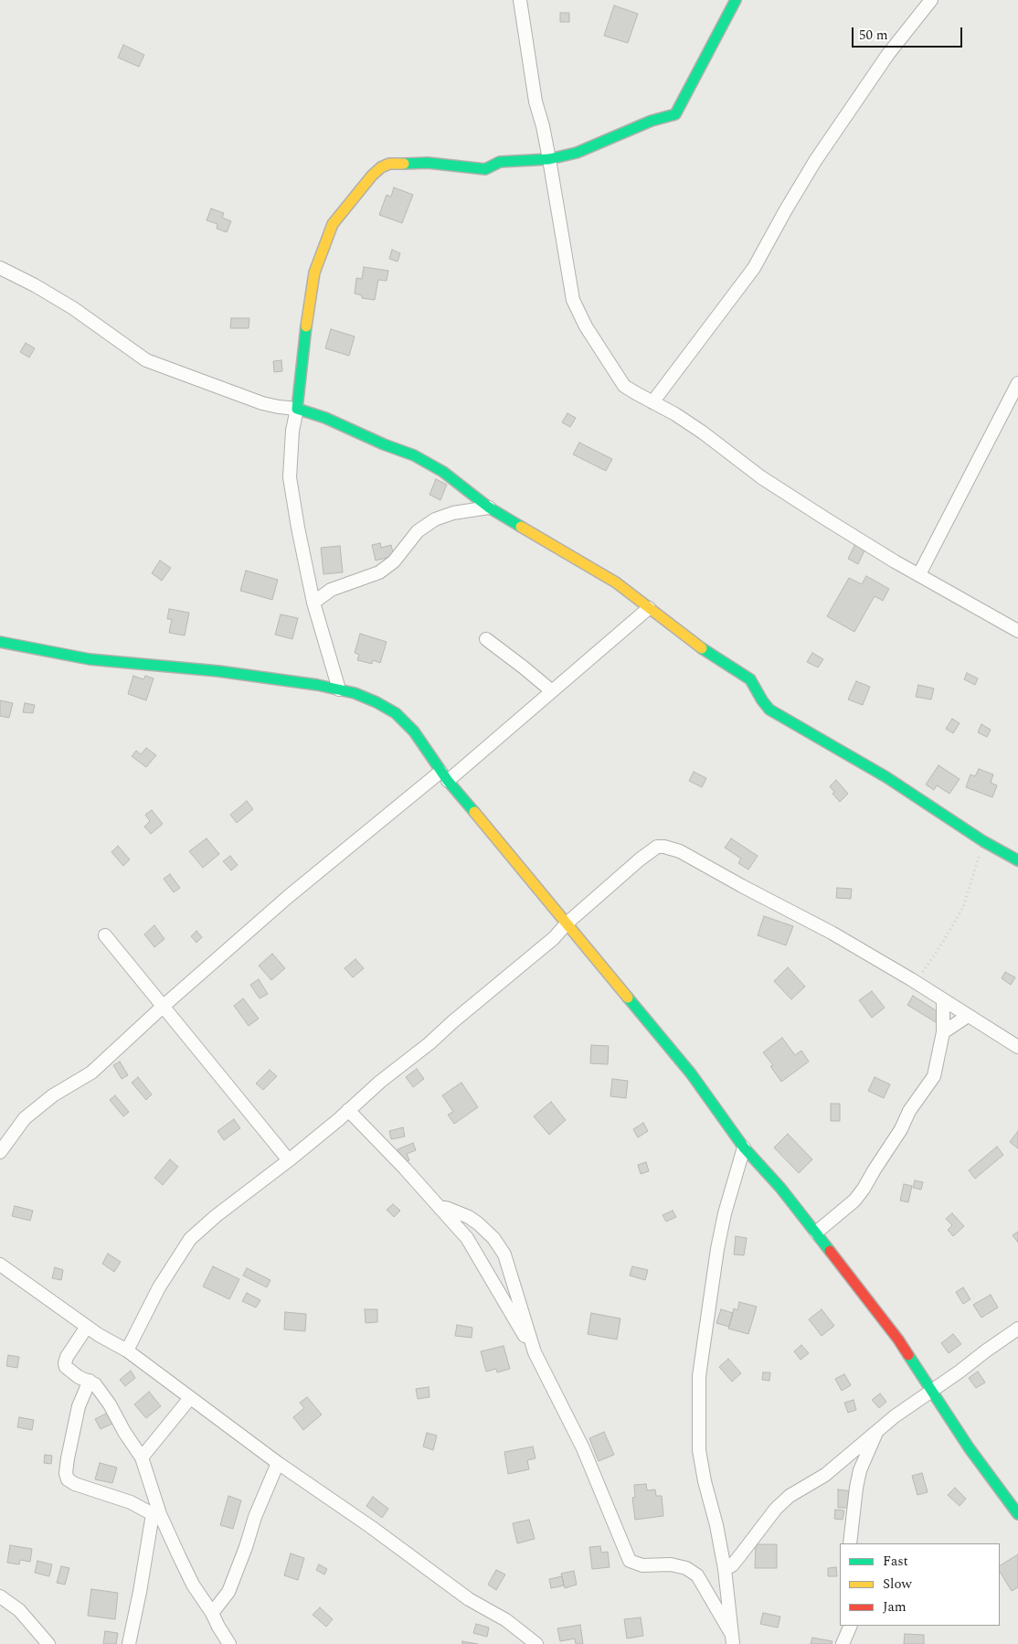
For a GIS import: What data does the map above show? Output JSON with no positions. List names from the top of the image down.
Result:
{
  "legend": ["Fast", "Slow", "Jam"],
  "scale_bar": "50 m"
}
